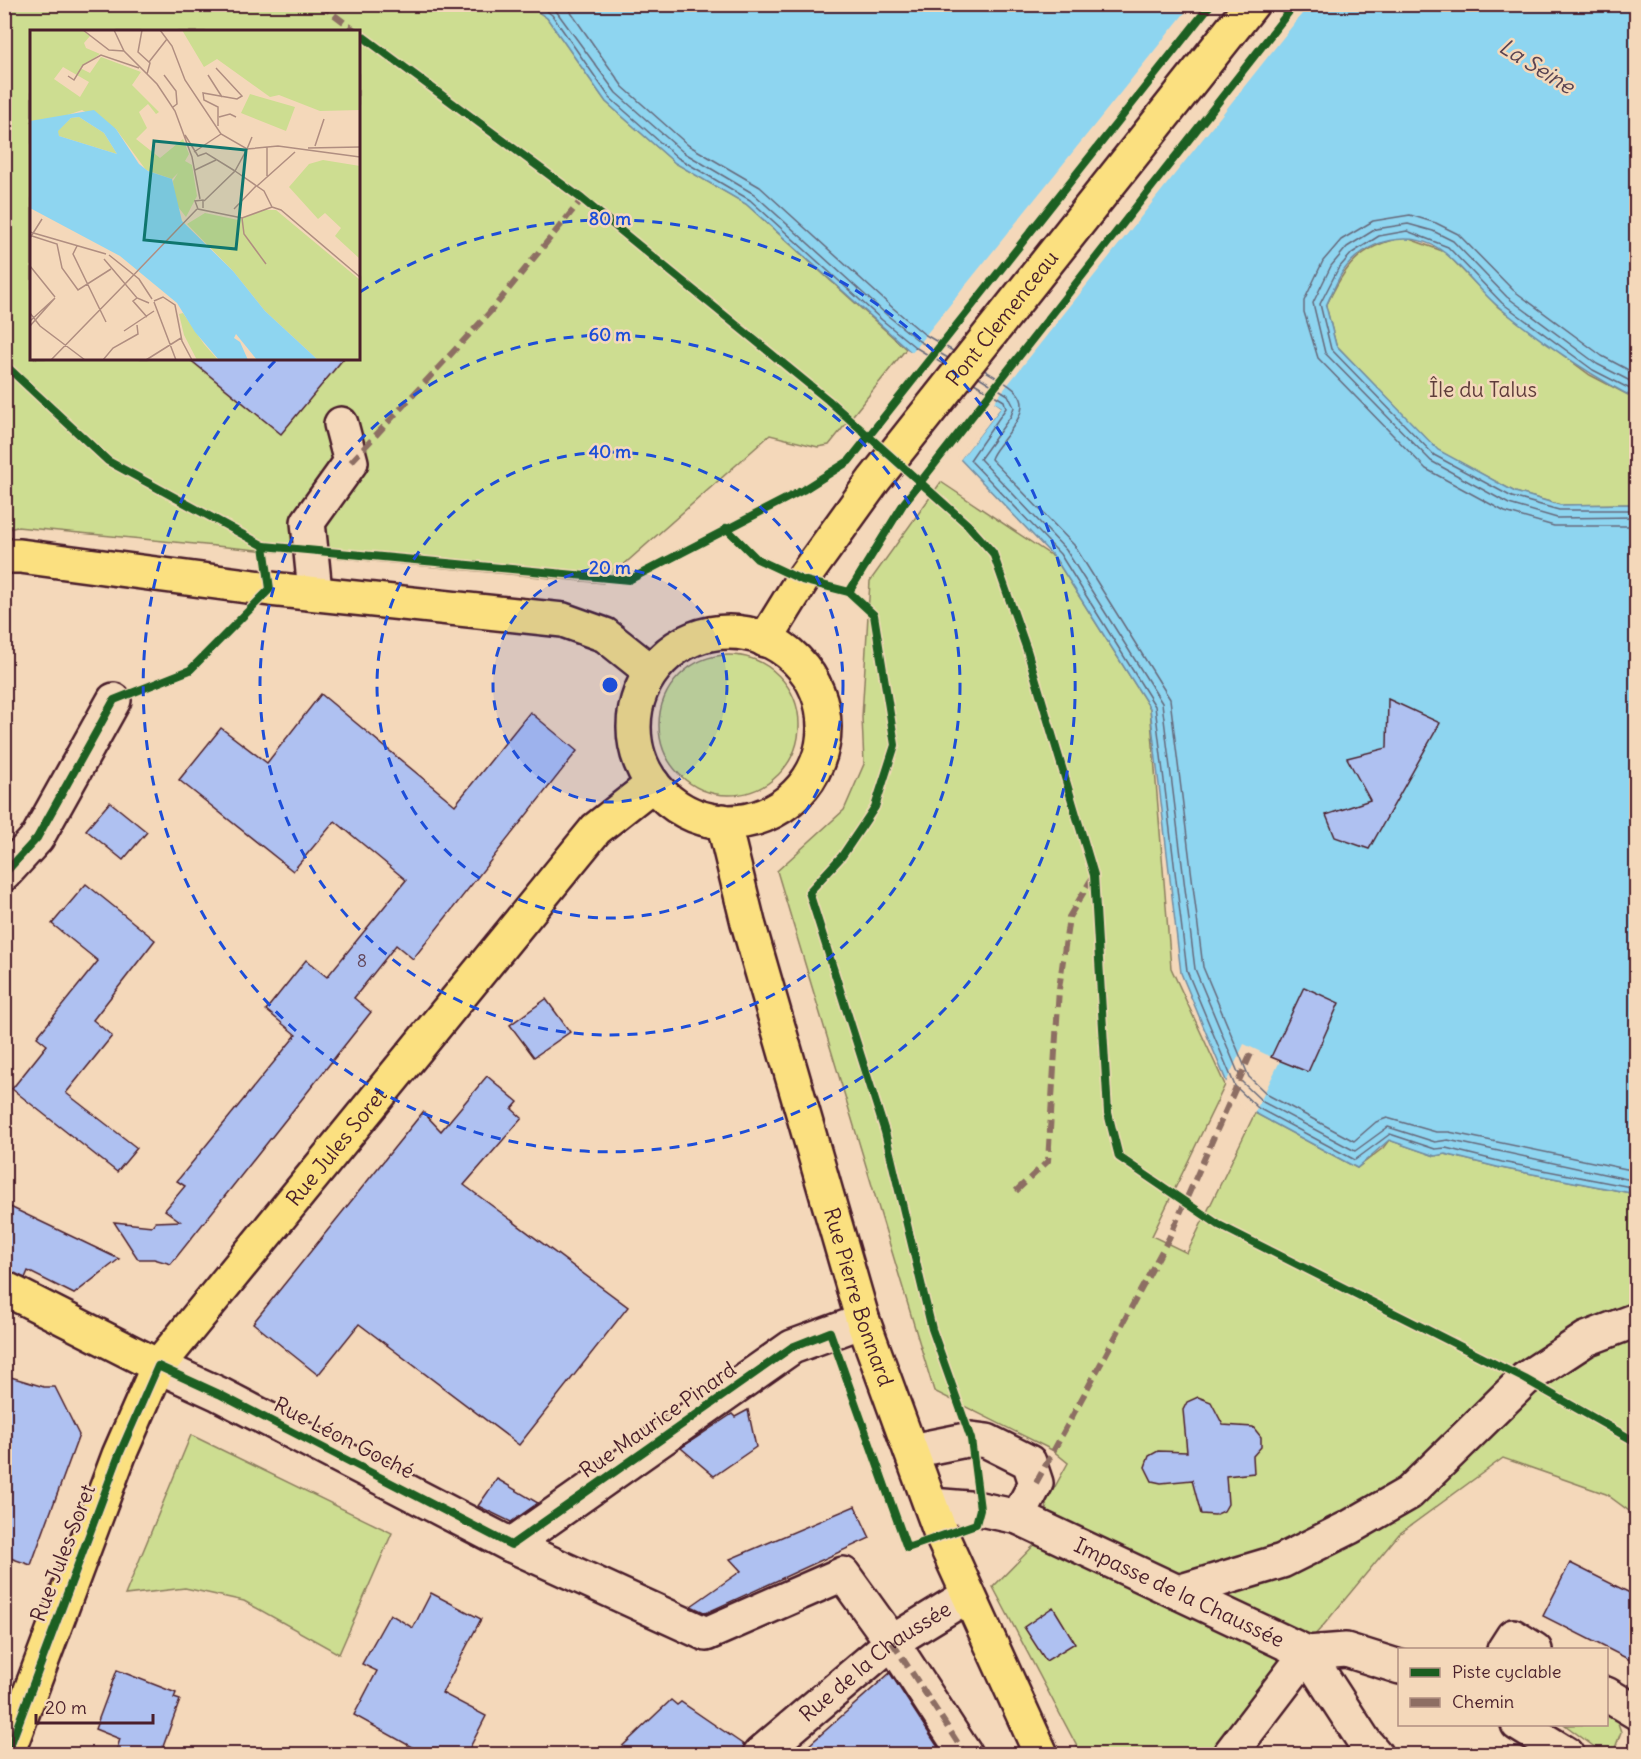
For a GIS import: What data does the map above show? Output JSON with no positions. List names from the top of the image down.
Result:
{
  "streets": {
    "main road": ["Pont Clemenceau", "Rue Jules Soret", "Rue Pierre Bonnard"],
    "street": [
      "Rue Maurice Pinard",
      "Rue Léon Goché",
      "Impasse de la Chaussée",
      "Rue de la Chaussée"
    ]
  },
  "crossings": [
    ["Pont Clemenceau", "Rue Jules Soret"],
    ["Pont Clemenceau", "Rue Pierre Bonnard"],
    ["Rue Jules Soret", "Rue Pierre Bonnard"],
    ["Rue Jules Soret", "Rue Léon Goché"],
    ["Rue Pierre Bonnard", "Rue Maurice Pinard"],
    ["Rue Pierre Bonnard", "Impasse de la Chaussée"],
    ["Rue Pierre Bonnard", "Rue de la Chaussée"],
    ["Rue Maurice Pinard", "Rue Léon Goché"],
    ["Rue Léon Goché", "Rue de la Chaussée"]
  ],
  "water": ["La Seine"],
  "parks": ["Île du Talus"],
  "house_numbers": ["8"],
  "legend": ["Piste cyclable", "Chemin"],
  "scale_bar": "20 m",
  "rings": [
    "80 m",
    "60 m",
    "40 m",
    "20 m"
  ]
}
